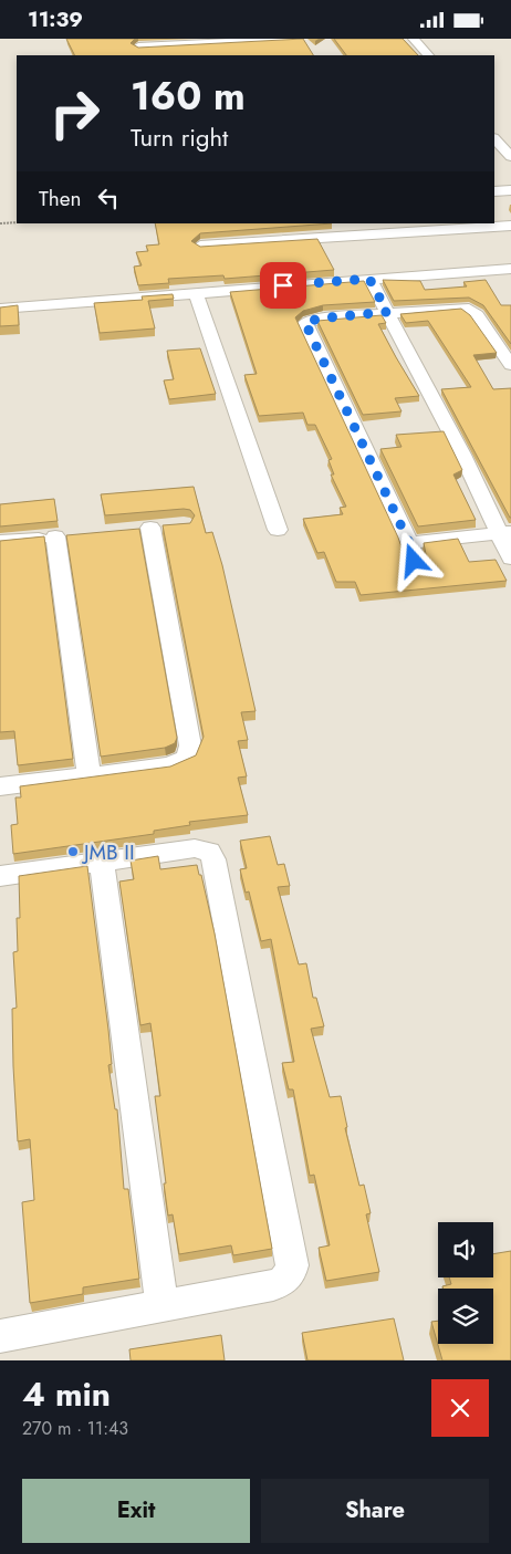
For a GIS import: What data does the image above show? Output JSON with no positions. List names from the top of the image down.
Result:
{
  "places": ["JMB II"],
  "page": {
    "status": "11:39",
    "turn": ["160 m", "Turn right"],
    "then": "Then",
    "heading": ["4 min", "270 m · 11:43"],
    "buttons": ["Exit", "Share"]
  }
}
